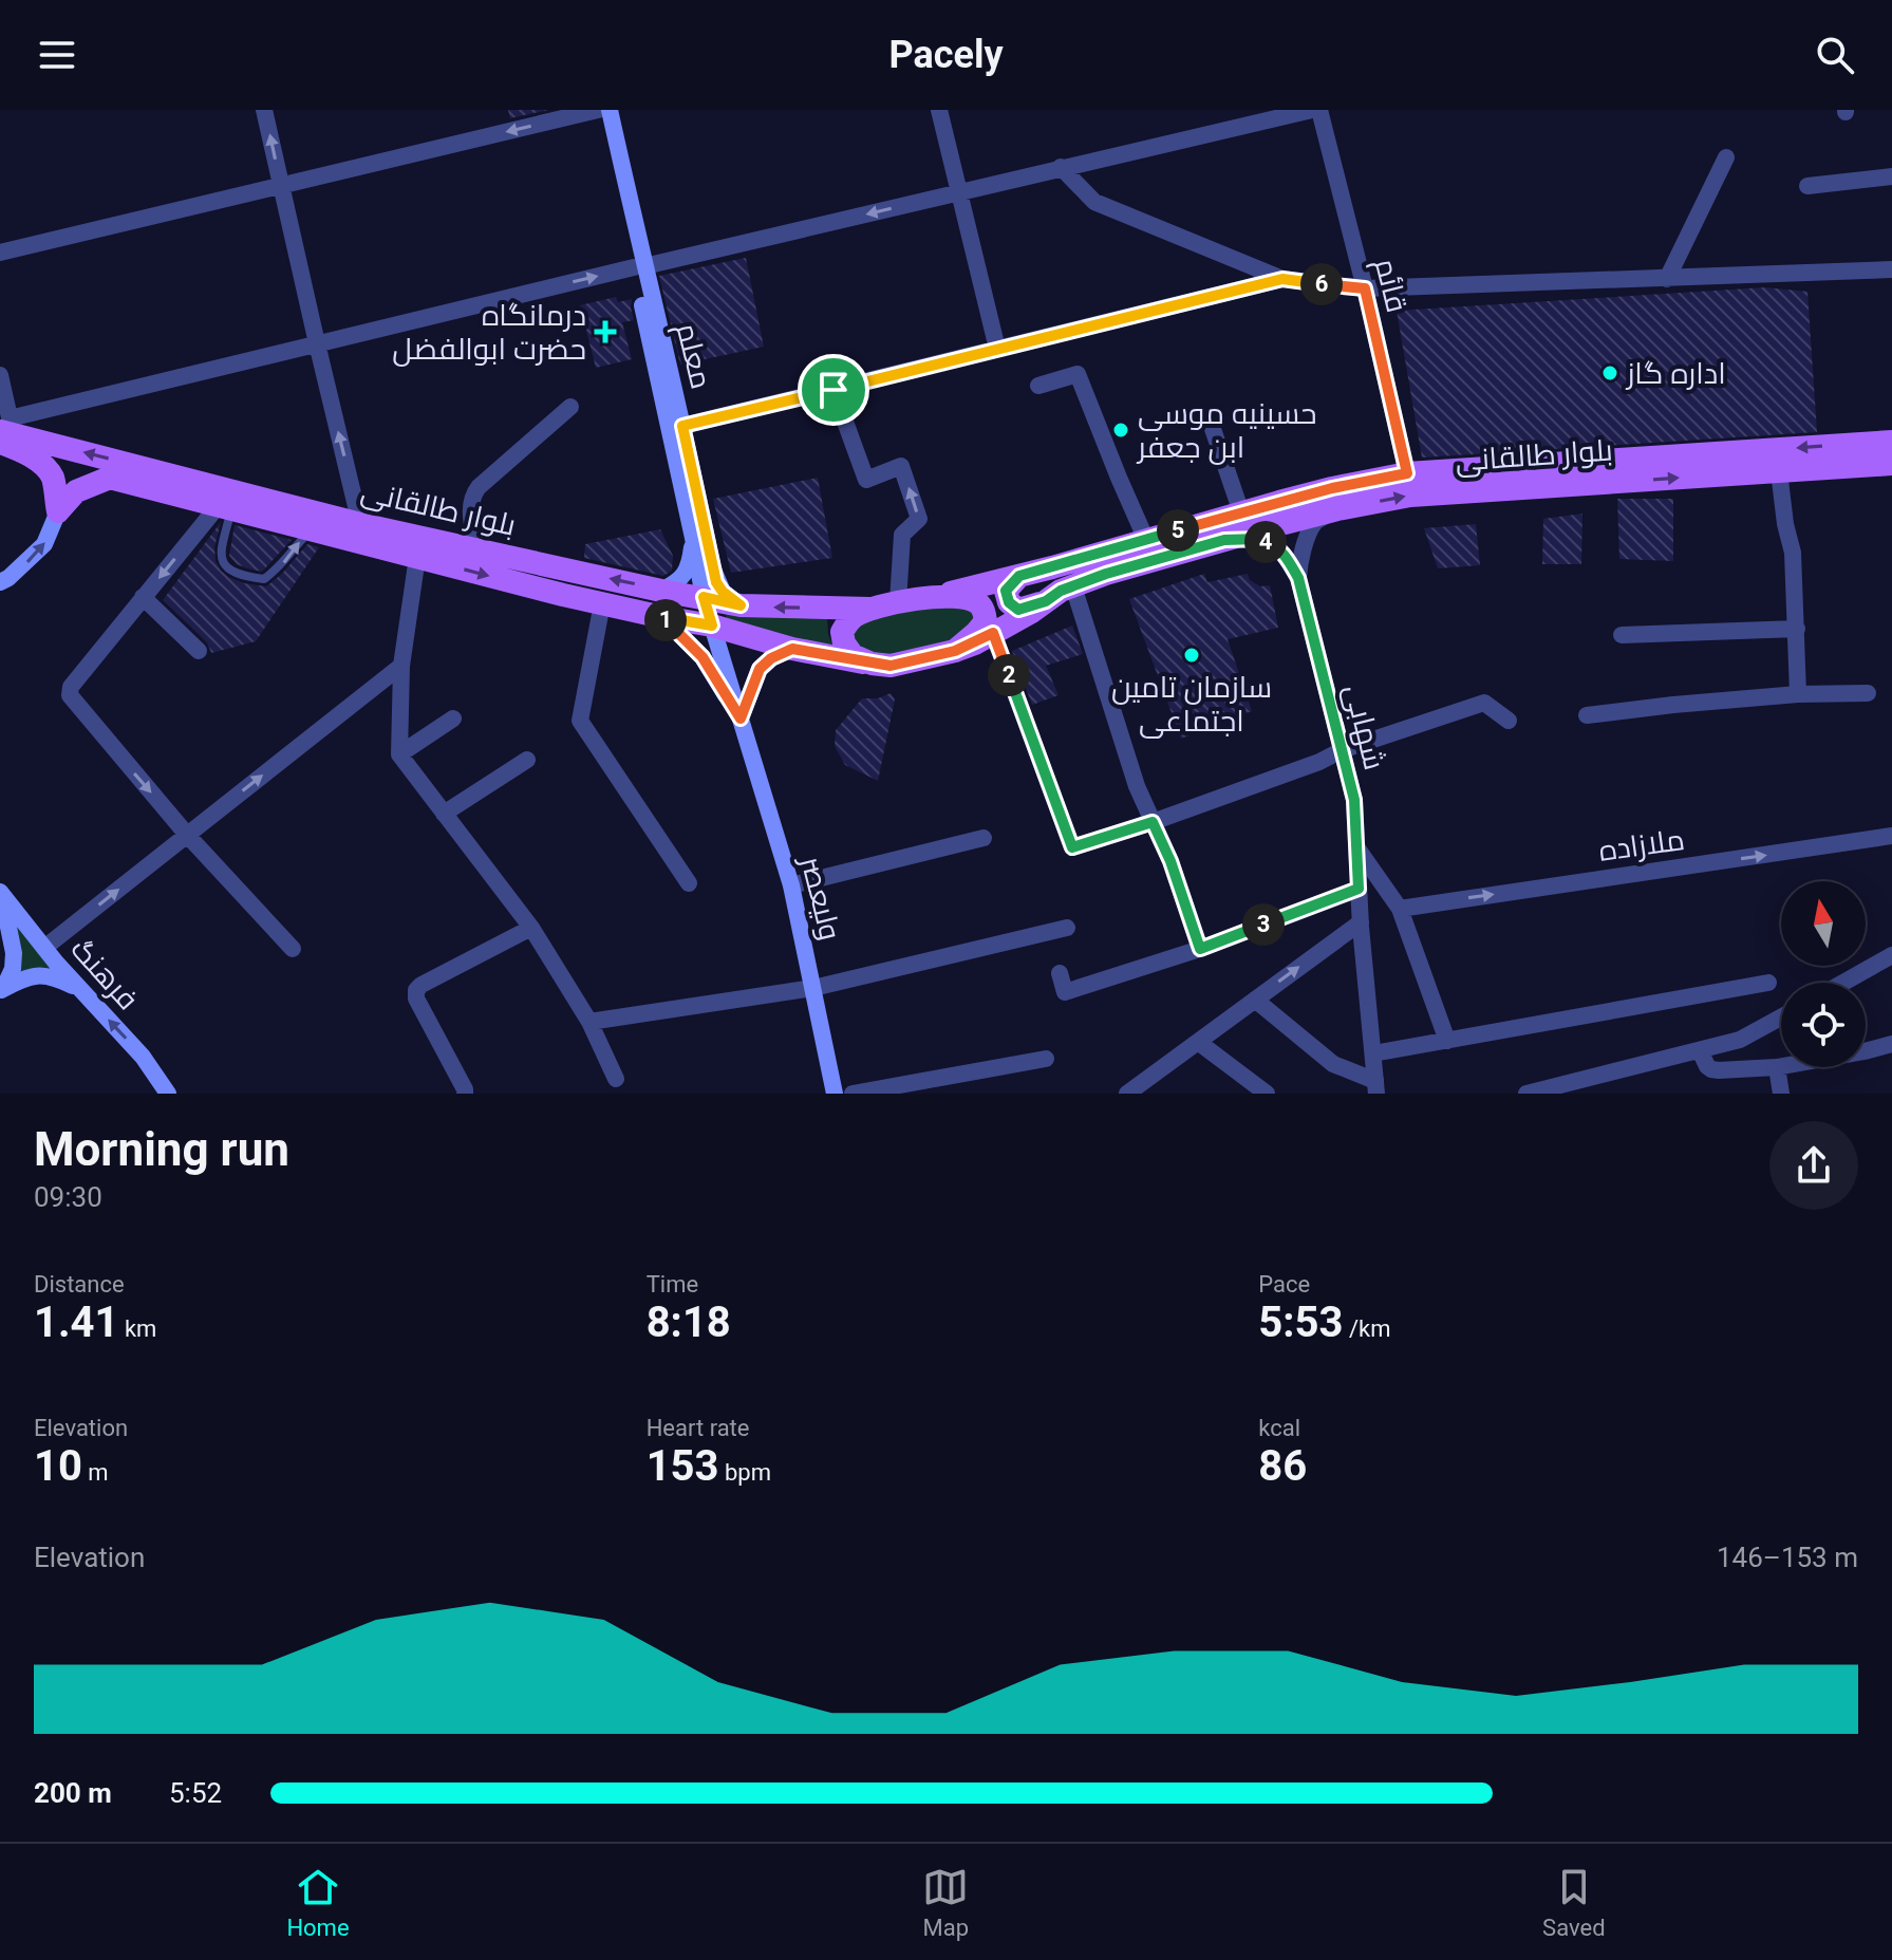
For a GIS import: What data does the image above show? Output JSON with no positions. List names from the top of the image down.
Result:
{
  "streets": {
    "main road": [
      "معلم",
      "بلوار طالقانی",
      "ولیعصر",
      "فرهنگ"
    ],
    "street": ["قائم", "شهابی", "ملازاده"]
  },
  "crossings": [
    ["قائم", "بلوار طالقانی"],
    ["معلم", "بلوار طالقانی"],
    ["بلوار طالقانی", "ولیعصر"]
  ],
  "one_way": ["فرهنگ"],
  "places": {
    "health": ["درمانگاه حضرت ابوالفضل"],
    "other": ["اداره گاز", "حسینیه موسی ابن جعفر", "سازمان تامین اجتماعی"]
  },
  "north": "top",
  "page": {
    "header": "Pacely",
    "pins": [
      "6",
      "5",
      "4",
      "1",
      "2",
      "3"
    ],
    "heading": ["Morning run", "09:30"],
    "stats": [
      ["Distance", "1.41 km"],
      ["Time", "8:18"],
      ["Pace", "5:53 /km"],
      ["Elevation", "10 m"],
      ["Heart rate", "153 bpm"],
      ["kcal", "86"]
    ],
    "chart": ["Elevation", "146–153 m"],
    "list": [
      {
        "name": "200 m",
        "note": "5:52"
      }
    ],
    "tabs": ["Home", "Map", "Saved"]
  }
}
